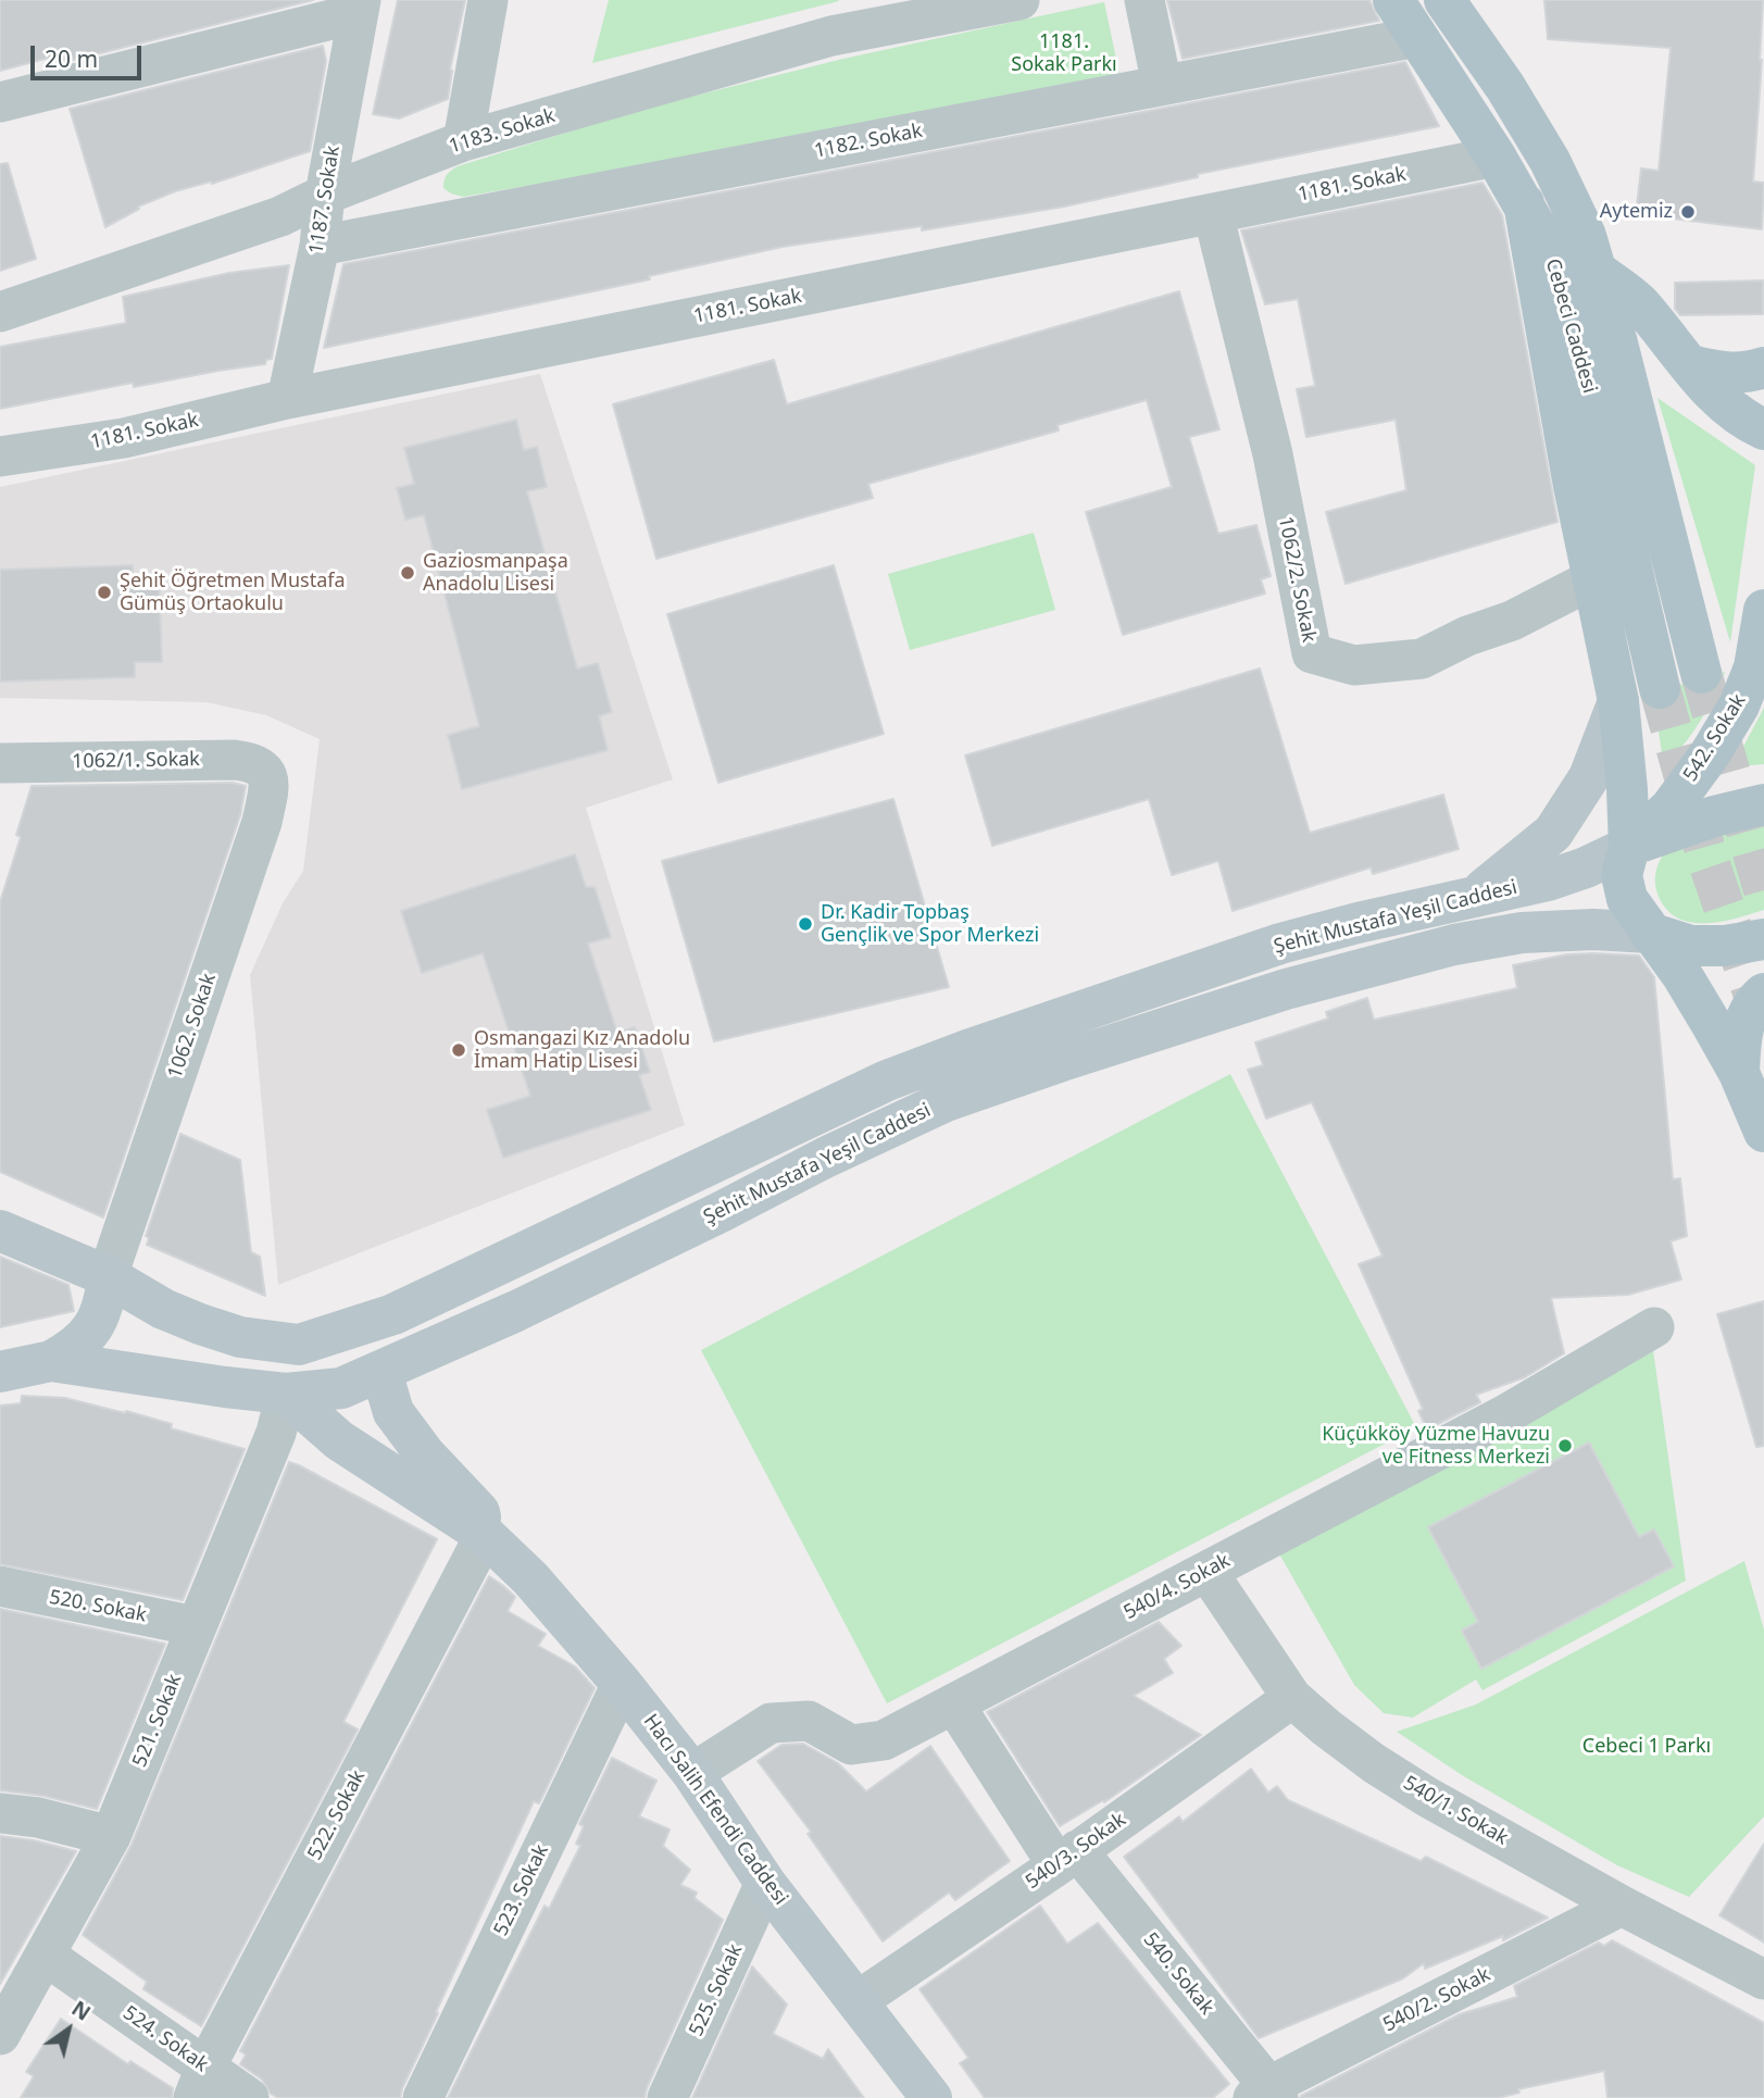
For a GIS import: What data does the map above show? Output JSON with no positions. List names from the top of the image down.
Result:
{
  "streets": {
    "main road": [
      "Cebeci Caddesi",
      "542. Sokak",
      "Şehit Mustafa Yeşil Caddesi",
      "Hacı Salih Efendi Caddesi"
    ],
    "street": [
      "1183. Sokak",
      "1182. Sokak",
      "1181. Sokak",
      "1187. Sokak",
      "1062/2. Sokak",
      "1062/1. Sokak",
      "1062. Sokak",
      "540/4. Sokak",
      "520. Sokak",
      "521. Sokak",
      "540/1. Sokak",
      "522. Sokak",
      "540/3. Sokak",
      "523. Sokak",
      "540. Sokak",
      "525. Sokak",
      "540/2. Sokak",
      "524. Sokak"
    ]
  },
  "crossings": [
    ["1183. Sokak", "1187. Sokak"],
    ["1182. Sokak", "1187. Sokak"],
    ["1182. Sokak", "Cebeci Caddesi"],
    ["1181. Sokak", "1187. Sokak"],
    ["1181. Sokak", "Cebeci Caddesi"],
    ["1181. Sokak", "1062/2. Sokak"],
    ["542. Sokak", "Şehit Mustafa Yeşil Caddesi"],
    ["1062/1. Sokak", "1062. Sokak"],
    ["Şehit Mustafa Yeşil Caddesi", "1062. Sokak"],
    ["Şehit Mustafa Yeşil Caddesi", "521. Sokak"],
    ["540/4. Sokak", "Hacı Salih Efendi Caddesi"],
    ["540/4. Sokak", "540/1. Sokak"],
    ["540/4. Sokak", "540. Sokak"],
    ["520. Sokak", "521. Sokak"],
    ["521. Sokak", "524. Sokak"],
    ["Hacı Salih Efendi Caddesi", "522. Sokak"],
    ["Hacı Salih Efendi Caddesi", "540/3. Sokak"],
    ["Hacı Salih Efendi Caddesi", "523. Sokak"],
    ["Hacı Salih Efendi Caddesi", "525. Sokak"],
    ["540/1. Sokak", "540/3. Sokak"],
    ["540/1. Sokak", "540/2. Sokak"],
    ["522. Sokak", "524. Sokak"],
    ["540/3. Sokak", "540. Sokak"],
    ["540. Sokak", "540/2. Sokak"]
  ],
  "parks": ["1181. Sokak Parkı", "Cebeci 1 Parkı"],
  "places": [
    "Aytemiz",
    "Gaziosmanpaşa Anadolu Lisesi",
    "Şehit Öğretmen Mustafa Gümüş Ortaokulu",
    "Dr. Kadir Topbaş Gençlik ve Spor Merkezi",
    "Osmangazi Kız Anadolu İmam Hatip Lisesi",
    "Küçükköy Yüzme Havuzu ve Fitness Merkezi"
  ],
  "scale_bar": "20 m",
  "north": "top right"
}
